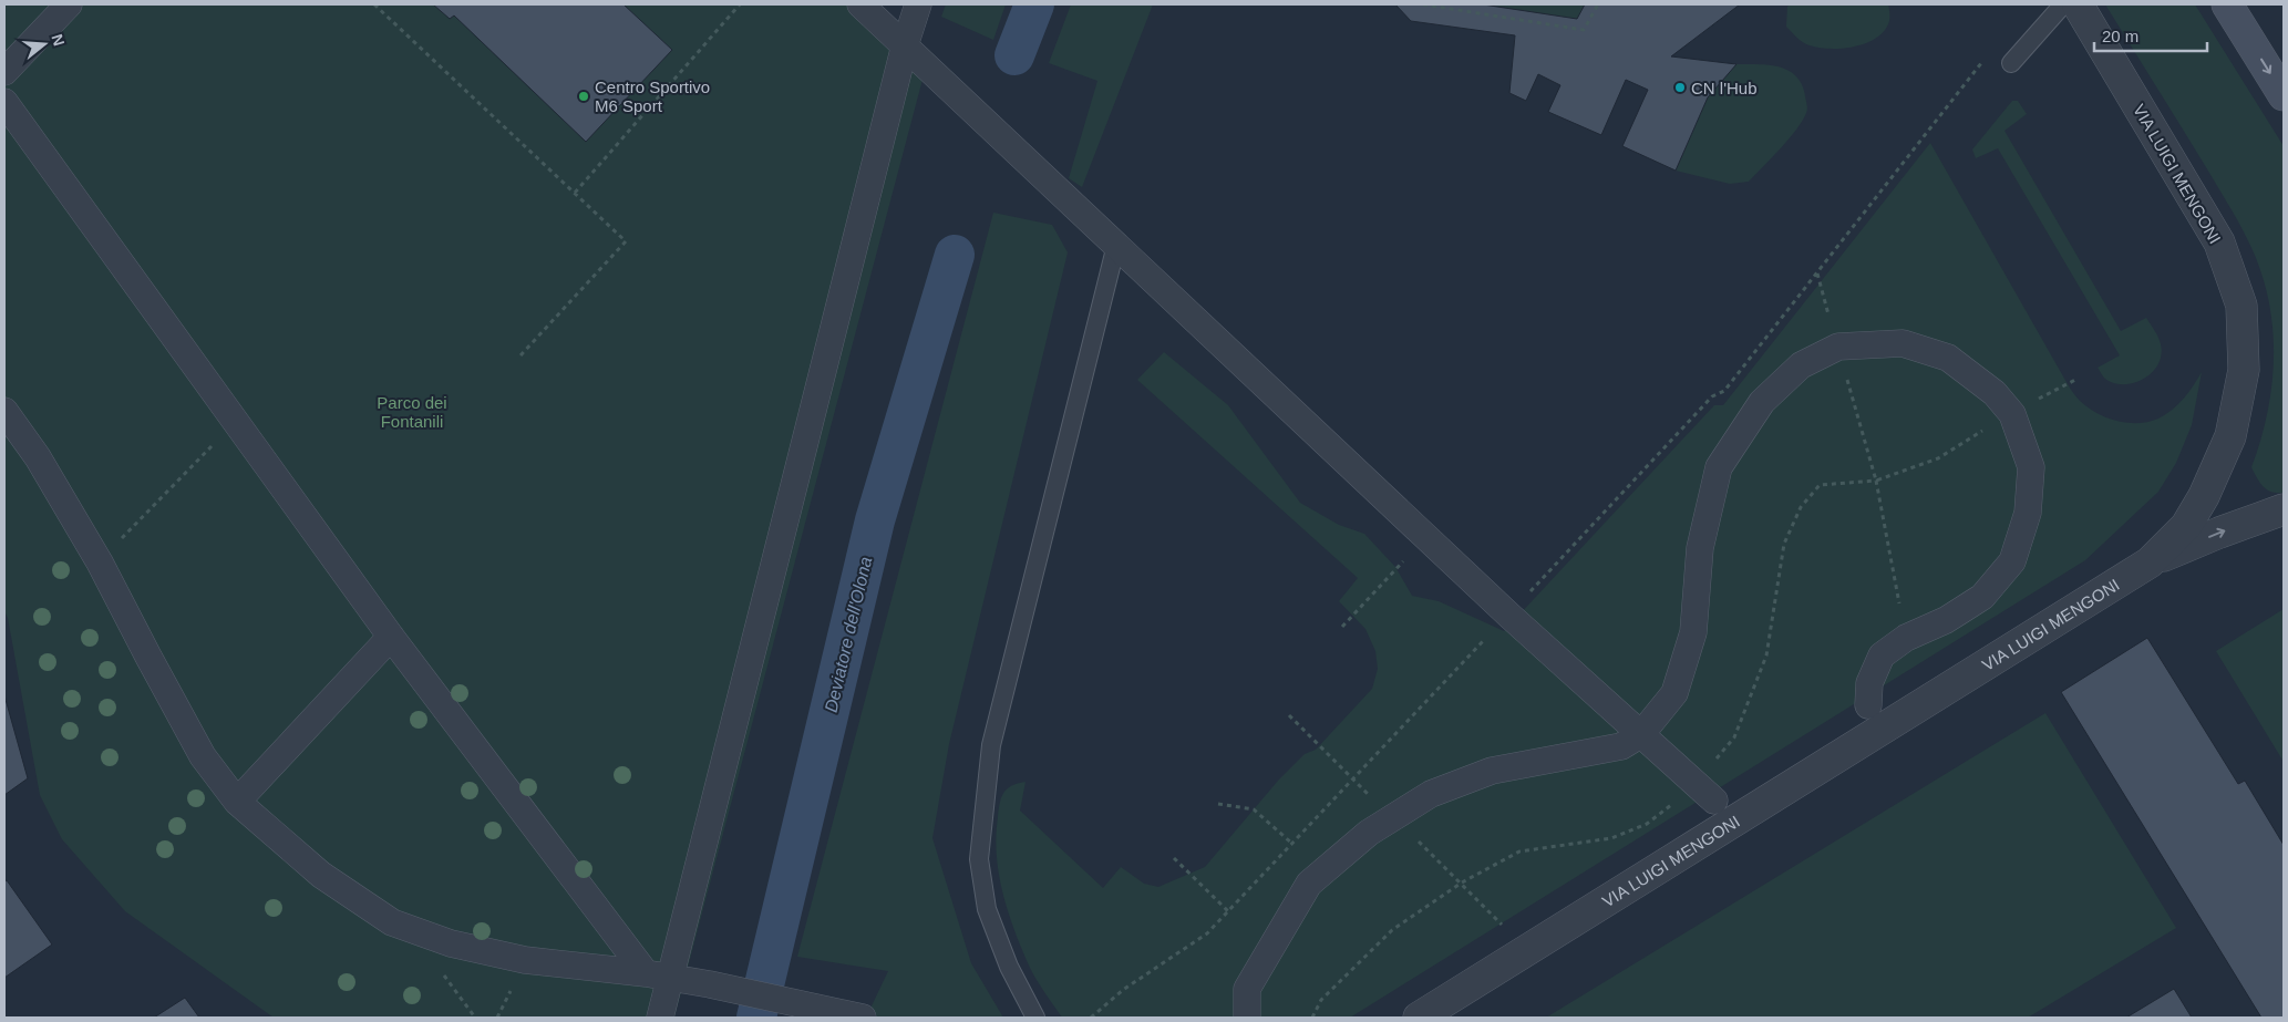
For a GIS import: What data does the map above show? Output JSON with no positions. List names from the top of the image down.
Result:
{
  "streets": {
    "street": ["VIA LUIGI MENGONI"]
  },
  "water": ["Deviatore dell'Olona"],
  "parks": ["Parco dei Fontanili"],
  "places": ["CN l'Hub", "Centro Sportivo M6 Sport"],
  "scale_bar": "20 m",
  "north": "right"
}
